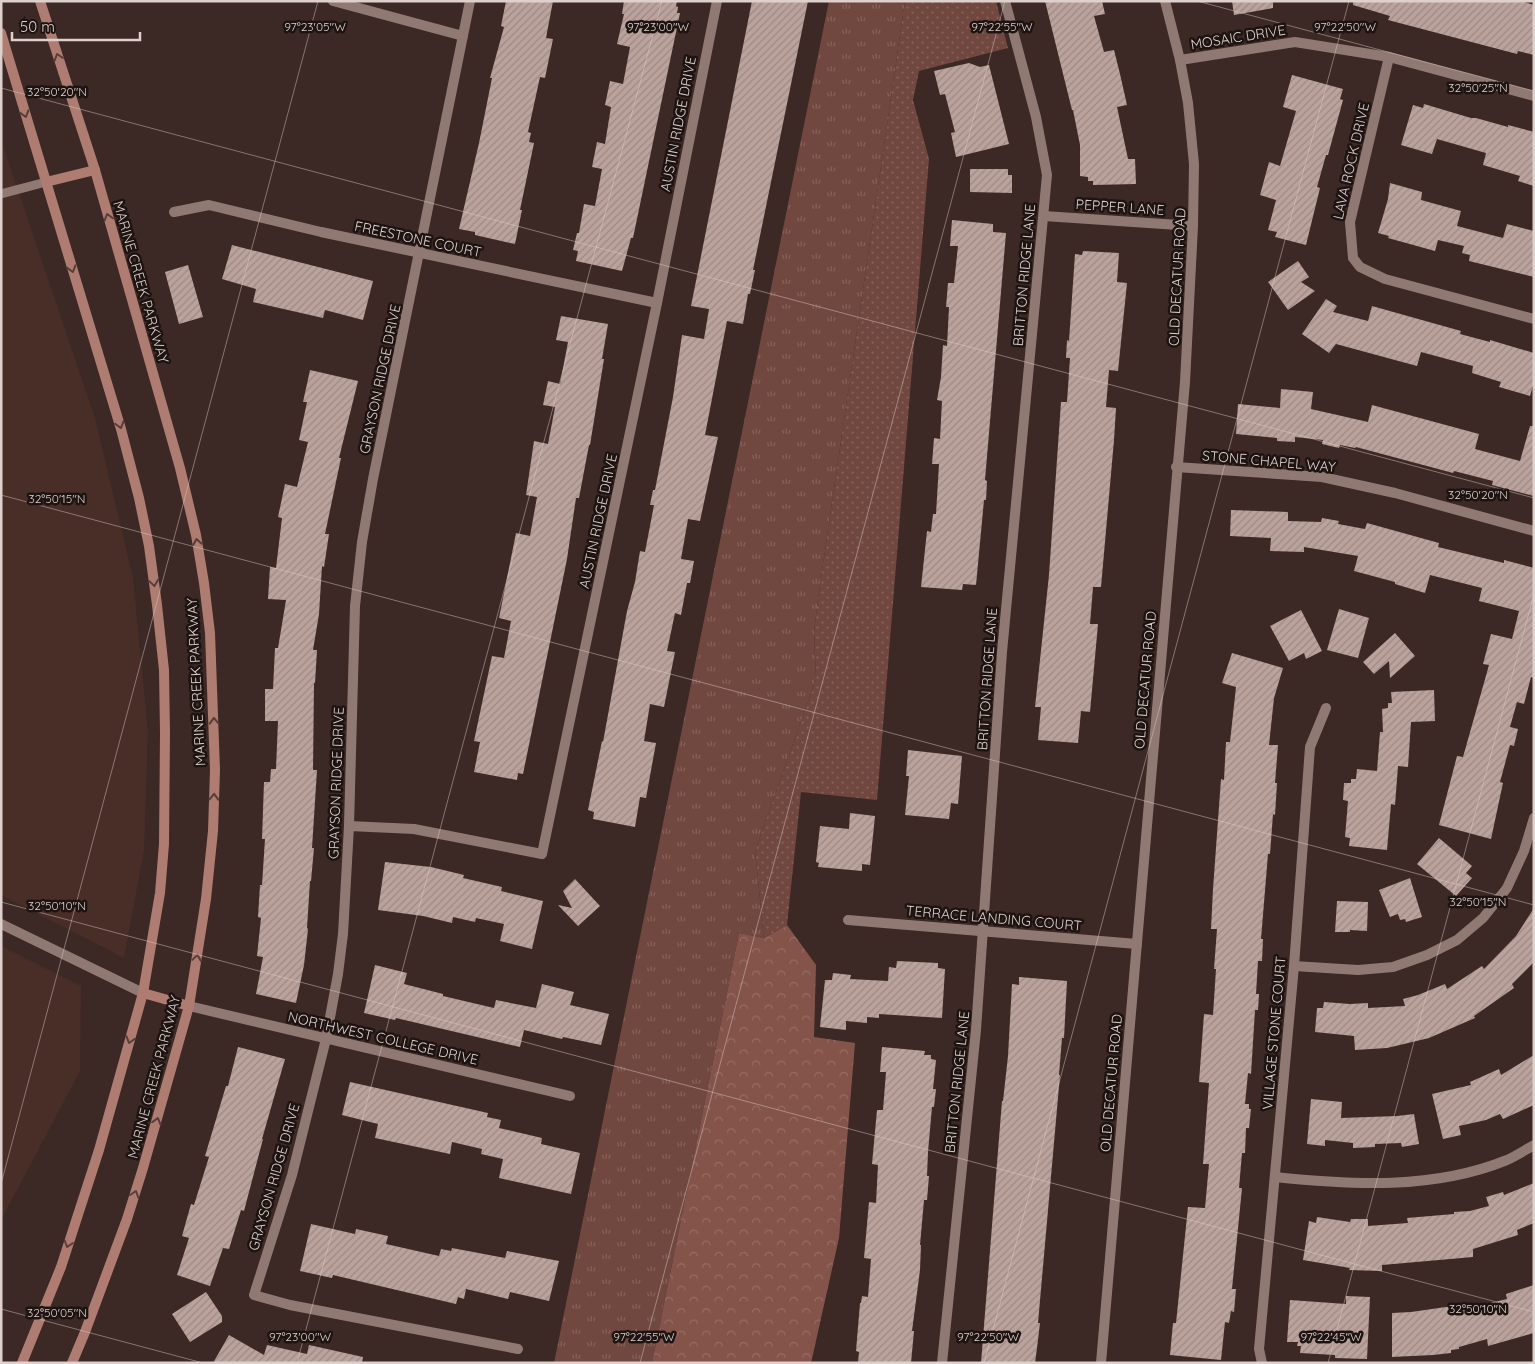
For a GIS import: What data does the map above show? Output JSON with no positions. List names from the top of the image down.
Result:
{
  "streets": {
    "main road": ["MARINE CREEK PARKWAY"],
    "street": [
      "MOSAIC DRIVE",
      "AUSTIN RIDGE DRIVE",
      "LAVA ROCK DRIVE",
      "PEPPER LANE",
      "FREESTONE COURT",
      "BRITTON RIDGE LANE",
      "OLD DECATUR ROAD",
      "GRAYSON RIDGE DRIVE",
      "STONE CHAPEL WAY",
      "TERRACE LANDING COURT",
      "VILLAGE STONE COURT",
      "NORTHWEST COLLEGE DRIVE"
    ]
  },
  "crossings": [
    ["MOSAIC DRIVE", "LAVA ROCK DRIVE"],
    ["MOSAIC DRIVE", "OLD DECATUR ROAD"],
    ["AUSTIN RIDGE DRIVE", "FREESTONE COURT"],
    ["AUSTIN RIDGE DRIVE", "GRAYSON RIDGE DRIVE"],
    ["PEPPER LANE", "BRITTON RIDGE LANE"],
    ["PEPPER LANE", "OLD DECATUR ROAD"],
    ["FREESTONE COURT", "GRAYSON RIDGE DRIVE"],
    ["BRITTON RIDGE LANE", "TERRACE LANDING COURT"],
    ["OLD DECATUR ROAD", "STONE CHAPEL WAY"],
    ["OLD DECATUR ROAD", "TERRACE LANDING COURT"],
    ["MARINE CREEK PARKWAY", "NORTHWEST COLLEGE DRIVE"],
    ["GRAYSON RIDGE DRIVE", "NORTHWEST COLLEGE DRIVE"]
  ],
  "scale_bar": "50 m",
  "coordinates": [
    "97°23'00\"W",
    "97°22'55\"W",
    "97°22'50\"W",
    "97°23'05\"W",
    "32°50'25\"N",
    "32°50'20\"N",
    "32°50'15\"N",
    "32°50'10\"N",
    "32°50'05\"N",
    "97°22'45\"W"
  ]
}
